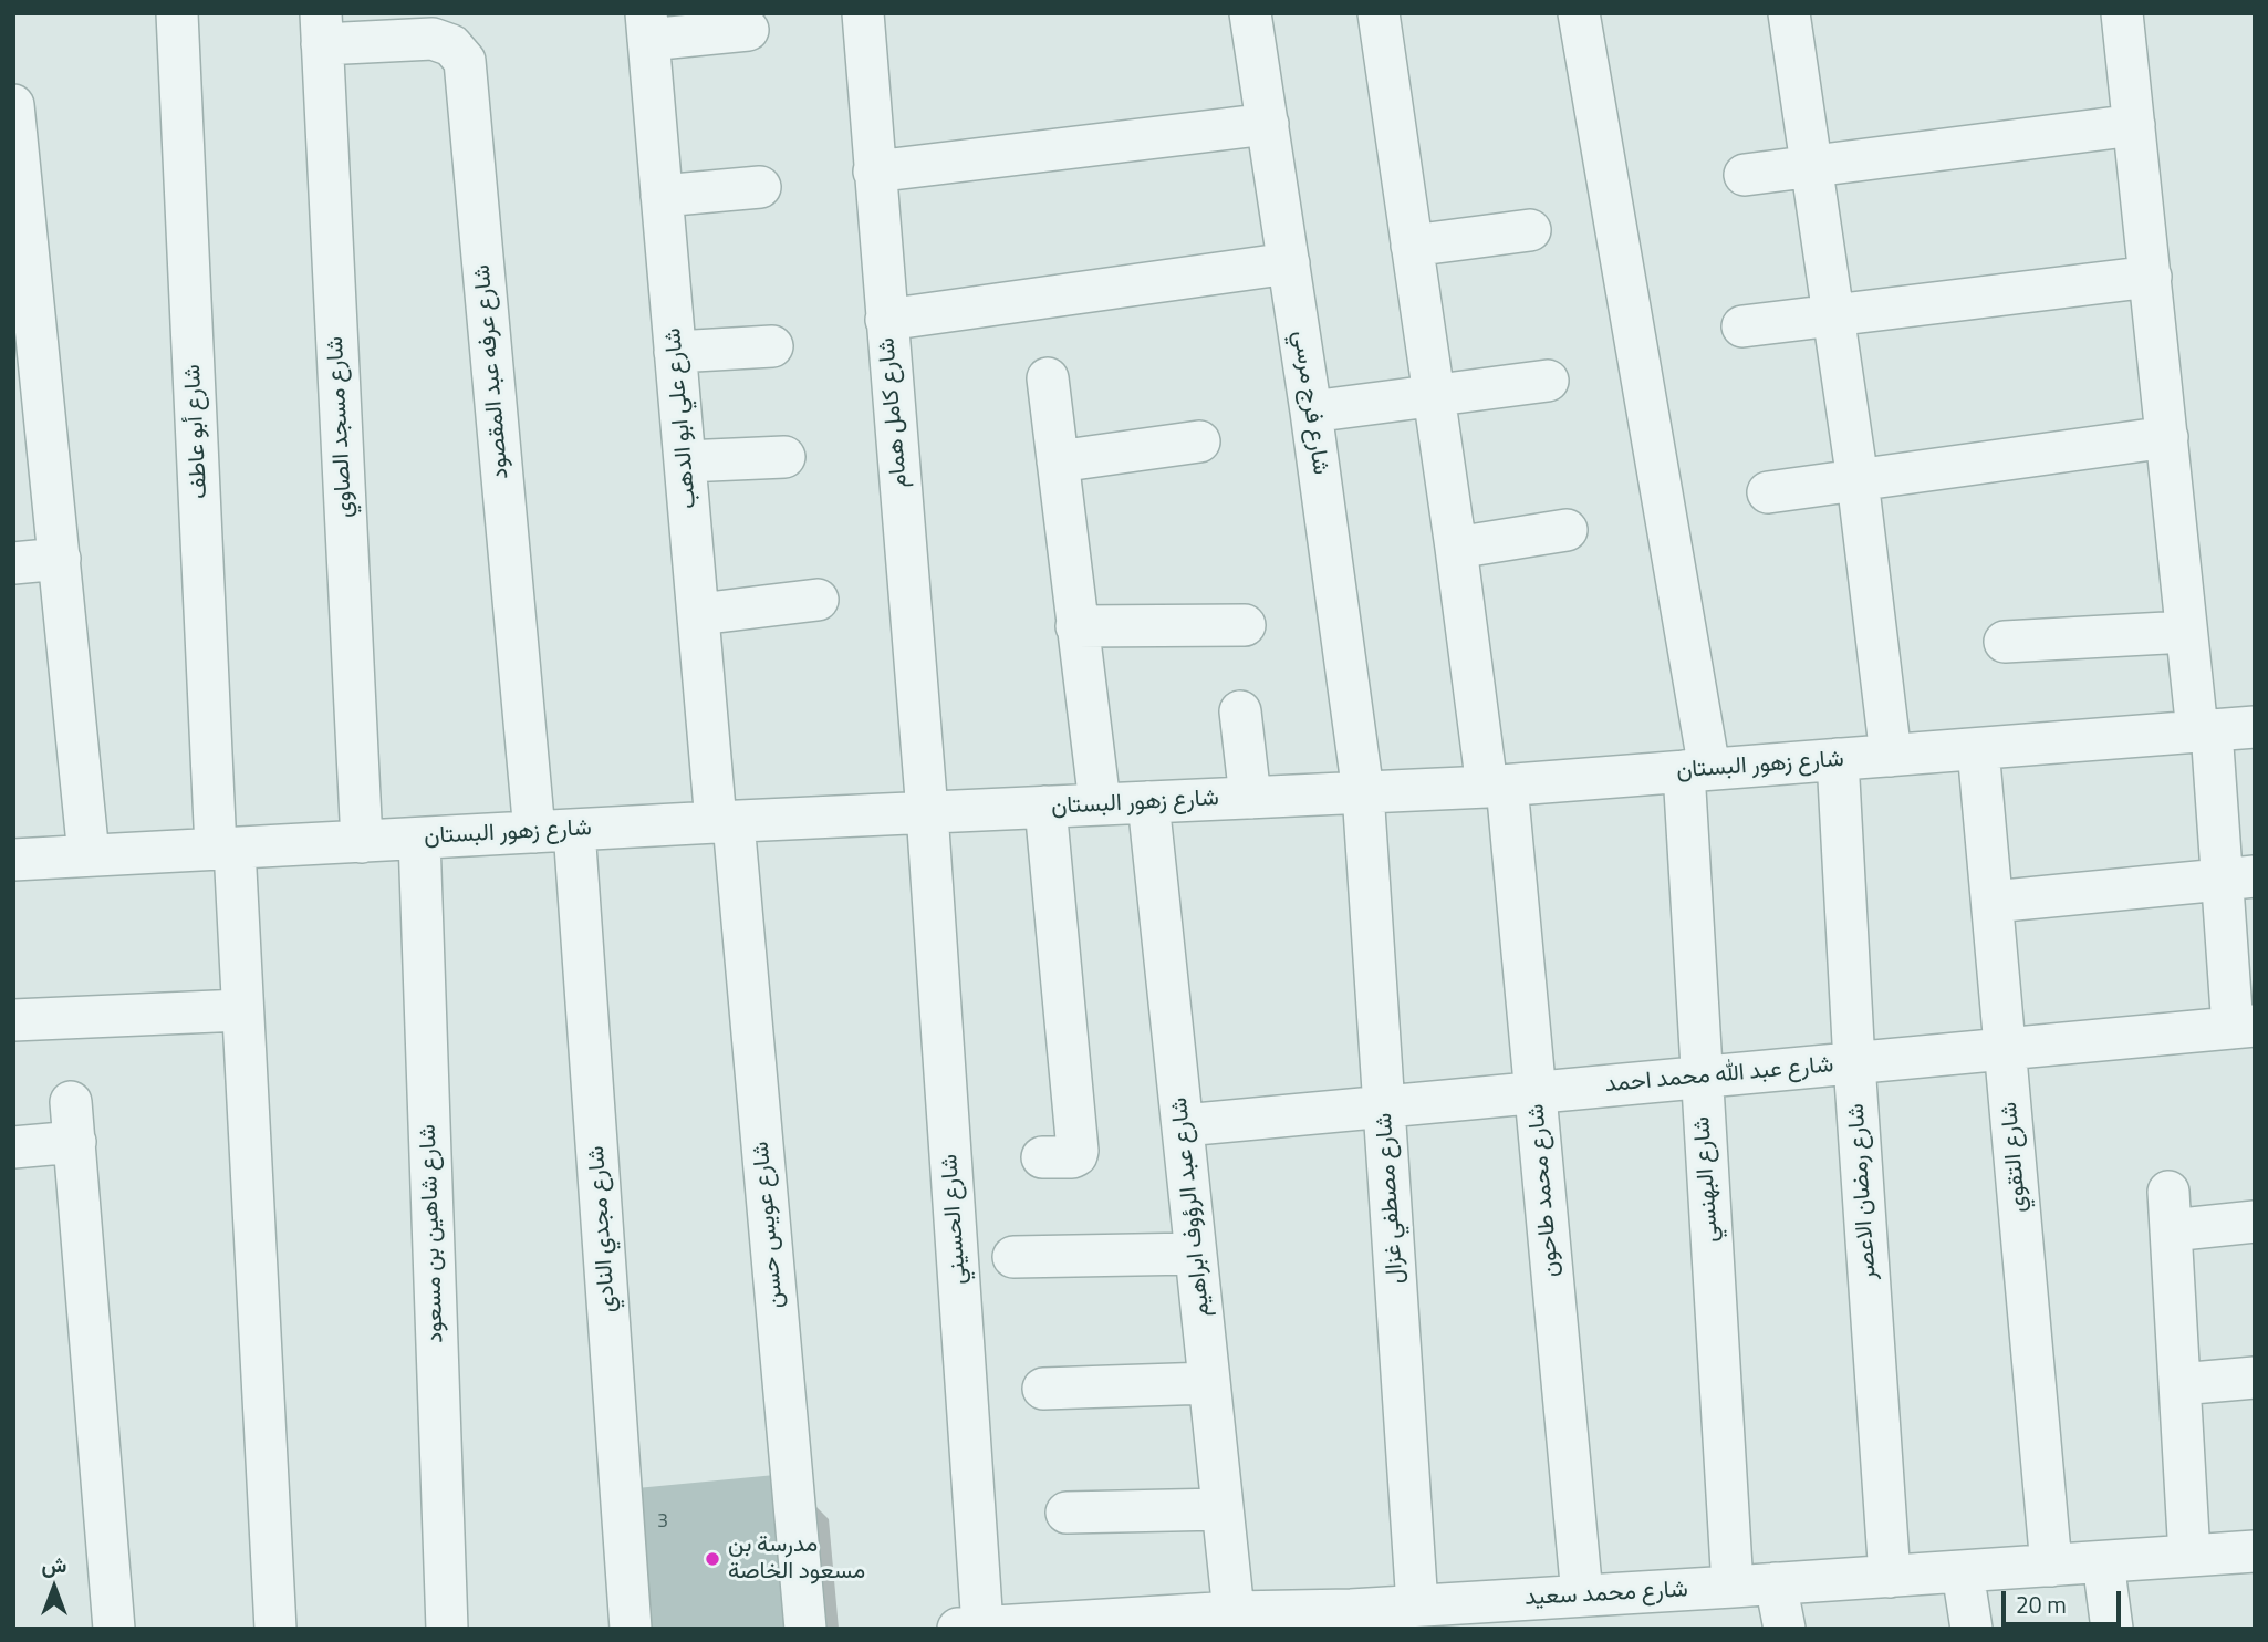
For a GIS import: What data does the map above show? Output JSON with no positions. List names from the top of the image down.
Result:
{
  "streets": {
    "street": [
      "شارع عرفه عبد المقصود",
      "شارع فرج مرسي",
      "شارع كامل همام",
      "شارع علي ابو الدهب",
      "شارع مسجد الصاوي",
      "شارع أبو عاطف",
      "شارع زهور البستان",
      "شارع عبد الله محمد احمد",
      "شارع التقوي",
      "شارع البهنسي",
      "شارع محمد طاحون",
      "شارع رمضان الاعصر",
      "شارع مصطفي غزال",
      "شارع عبد الرؤوف ابراهيم",
      "شارع الحسيني",
      "شارع عويس حسن",
      "شارع مجدي النادي",
      "شارع شاهين بن مسعود",
      "شارع محمد سعيد"
    ]
  },
  "crossings": [
    ["شارع عرفه عبد المقصود", "شارع مسجد الصاوي"],
    ["شارع عرفه عبد المقصود", "شارع زهور البستان"],
    ["شارع فرج مرسي", "شارع زهور البستان"],
    ["شارع فرج مرسي", "شارع مصطفي غزال"],
    ["شارع كامل همام", "شارع زهور البستان"],
    ["شارع كامل همام", "شارع الحسيني"],
    ["شارع علي ابو الدهب", "شارع زهور البستان"],
    ["شارع علي ابو الدهب", "شارع عويس حسن"],
    ["شارع مسجد الصاوي", "شارع زهور البستان"],
    ["شارع أبو عاطف", "شارع زهور البستان"],
    ["شارع زهور البستان", "شارع التقوي"],
    ["شارع زهور البستان", "شارع البهنسي"],
    ["شارع زهور البستان", "شارع محمد طاحون"],
    ["شارع زهور البستان", "شارع رمضان الاعصر"],
    ["شارع زهور البستان", "شارع مصطفي غزال"],
    ["شارع زهور البستان", "شارع عبد الرؤوف ابراهيم"],
    ["شارع زهور البستان", "شارع الحسيني"],
    ["شارع زهور البستان", "شارع عويس حسن"],
    ["شارع زهور البستان", "شارع مجدي النادي"],
    ["شارع زهور البستان", "شارع شاهين بن مسعود"],
    ["شارع عبد الله محمد احمد", "شارع التقوي"],
    ["شارع عبد الله محمد احمد", "شارع البهنسي"],
    ["شارع عبد الله محمد احمد", "شارع محمد طاحون"],
    ["شارع عبد الله محمد احمد", "شارع رمضان الاعصر"],
    ["شارع عبد الله محمد احمد", "شارع مصطفي غزال"],
    ["شارع عبد الله محمد احمد", "شارع عبد الرؤوف ابراهيم"],
    ["شارع التقوي", "شارع محمد سعيد"],
    ["شارع البهنسي", "شارع محمد سعيد"],
    ["شارع محمد طاحون", "شارع محمد سعيد"],
    ["شارع رمضان الاعصر", "شارع محمد سعيد"],
    ["شارع مصطفي غزال", "شارع محمد سعيد"],
    ["شارع عبد الرؤوف ابراهيم", "شارع محمد سعيد"],
    ["شارع الحسيني", "شارع محمد سعيد"]
  ],
  "places": ["مدرسة بن مسعود الخاصة"],
  "house_numbers": ["3"],
  "scale_bar": "20 m",
  "north": "top"
}
